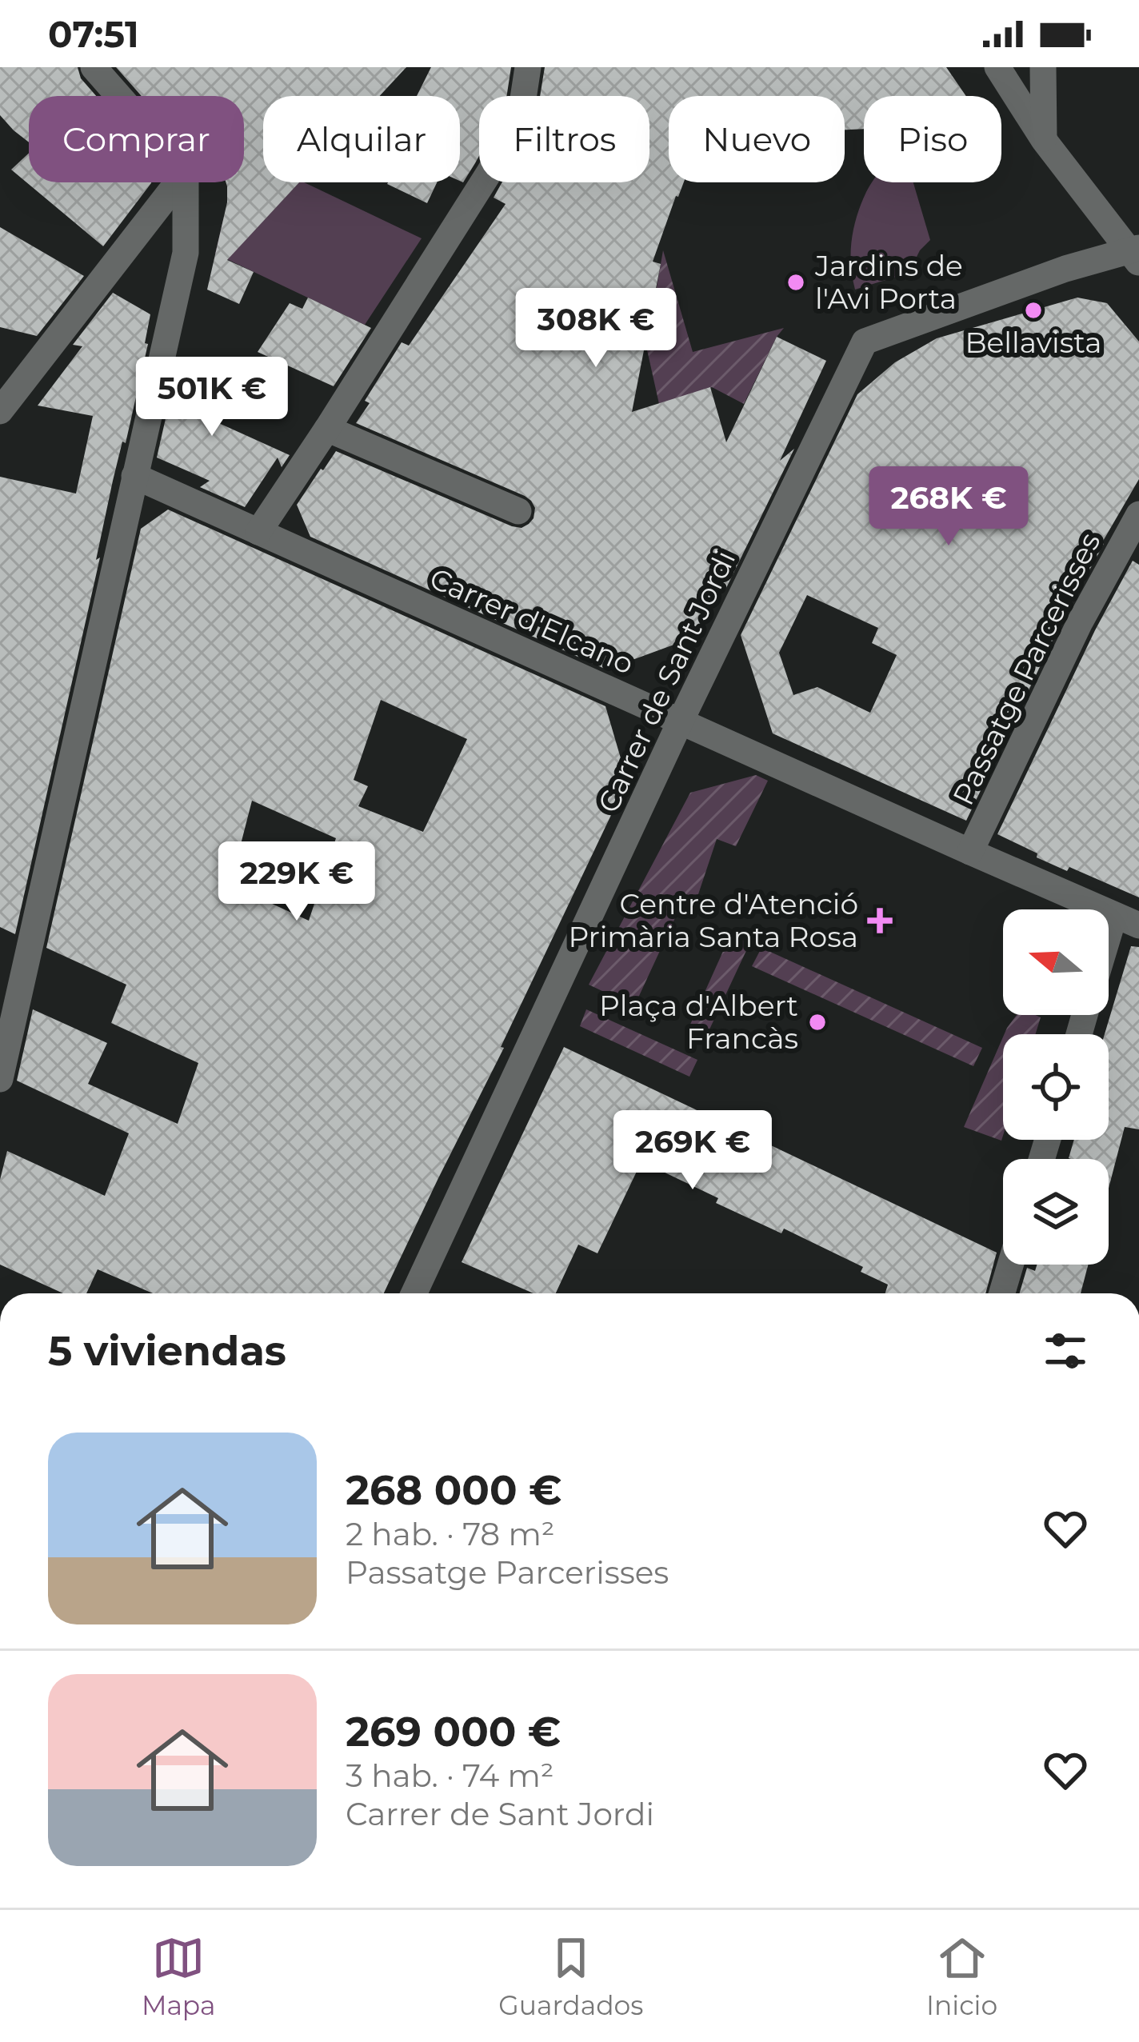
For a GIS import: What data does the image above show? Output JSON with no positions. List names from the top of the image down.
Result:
{
  "streets": {
    "street": ["Carrer d'Elcano", "Passatge Parcerisses", "Carrer de Sant Jordi"]
  },
  "crossings": [
    ["Carrer d'Elcano", "Passatge Parcerisses"],
    ["Carrer d'Elcano", "Carrer de Sant Jordi"]
  ],
  "places": {
    "other": ["Jardins de l'Avi Porta", "Bellavista", "Plaça d'Albert Francàs"],
    "health": ["Centre d'Atenció Primària Santa Rosa"]
  },
  "north": "left",
  "page": {
    "status": "07:51",
    "chip": [
      "Comprar",
      "Alquilar",
      "Filtros",
      "Nuevo",
      "Piso"
    ],
    "price": [
      "308K €",
      "501K €",
      "268K €",
      "229K €",
      "269K €"
    ],
    "heading": "5 viviendas",
    "list": [
      {
        "name": "268 000 €",
        "note": "2 hab. · 78 m² · Passatge Parcerisses"
      },
      {
        "name": "269 000 €",
        "note": "3 hab. · 74 m² · Carrer de Sant Jordi"
      }
    ],
    "tabs": ["Mapa", "Guardados", "Inicio"]
  }
}
